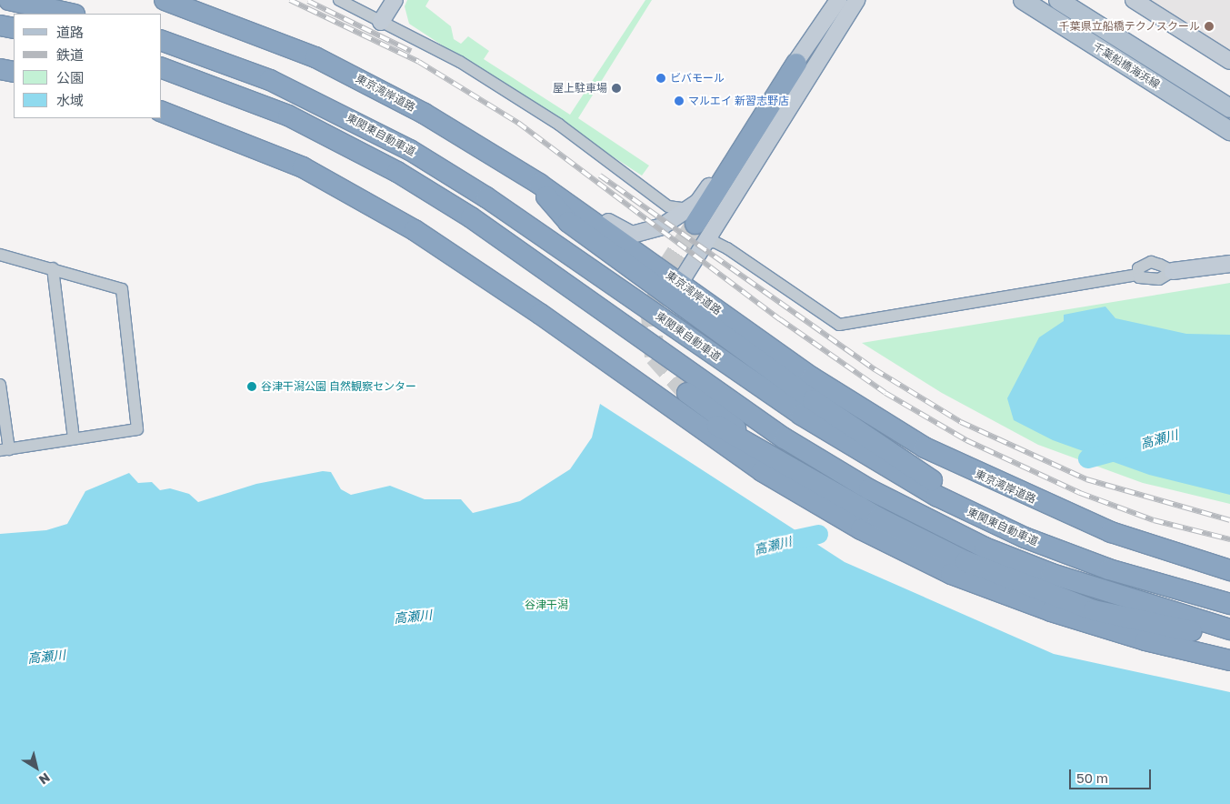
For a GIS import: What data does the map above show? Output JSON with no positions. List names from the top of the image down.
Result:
{
  "streets": {
    "highway": ["東京湾岸道路", "東関東自動車道"],
    "main road": ["千葉船橋海浜線"]
  },
  "water": ["高瀬川"],
  "parks": ["谷津干潟"],
  "places": [
    "千葉県立船橋テクノスクール",
    "ビバモール",
    "屋上駐車場",
    "マルエイ 新習志野店",
    "谷津干潟公園 自然観察センター"
  ],
  "legend": [
    "道路",
    "鉄道",
    "公園",
    "水域"
  ],
  "scale_bar": "50 m",
  "north": "bottom right"
}
